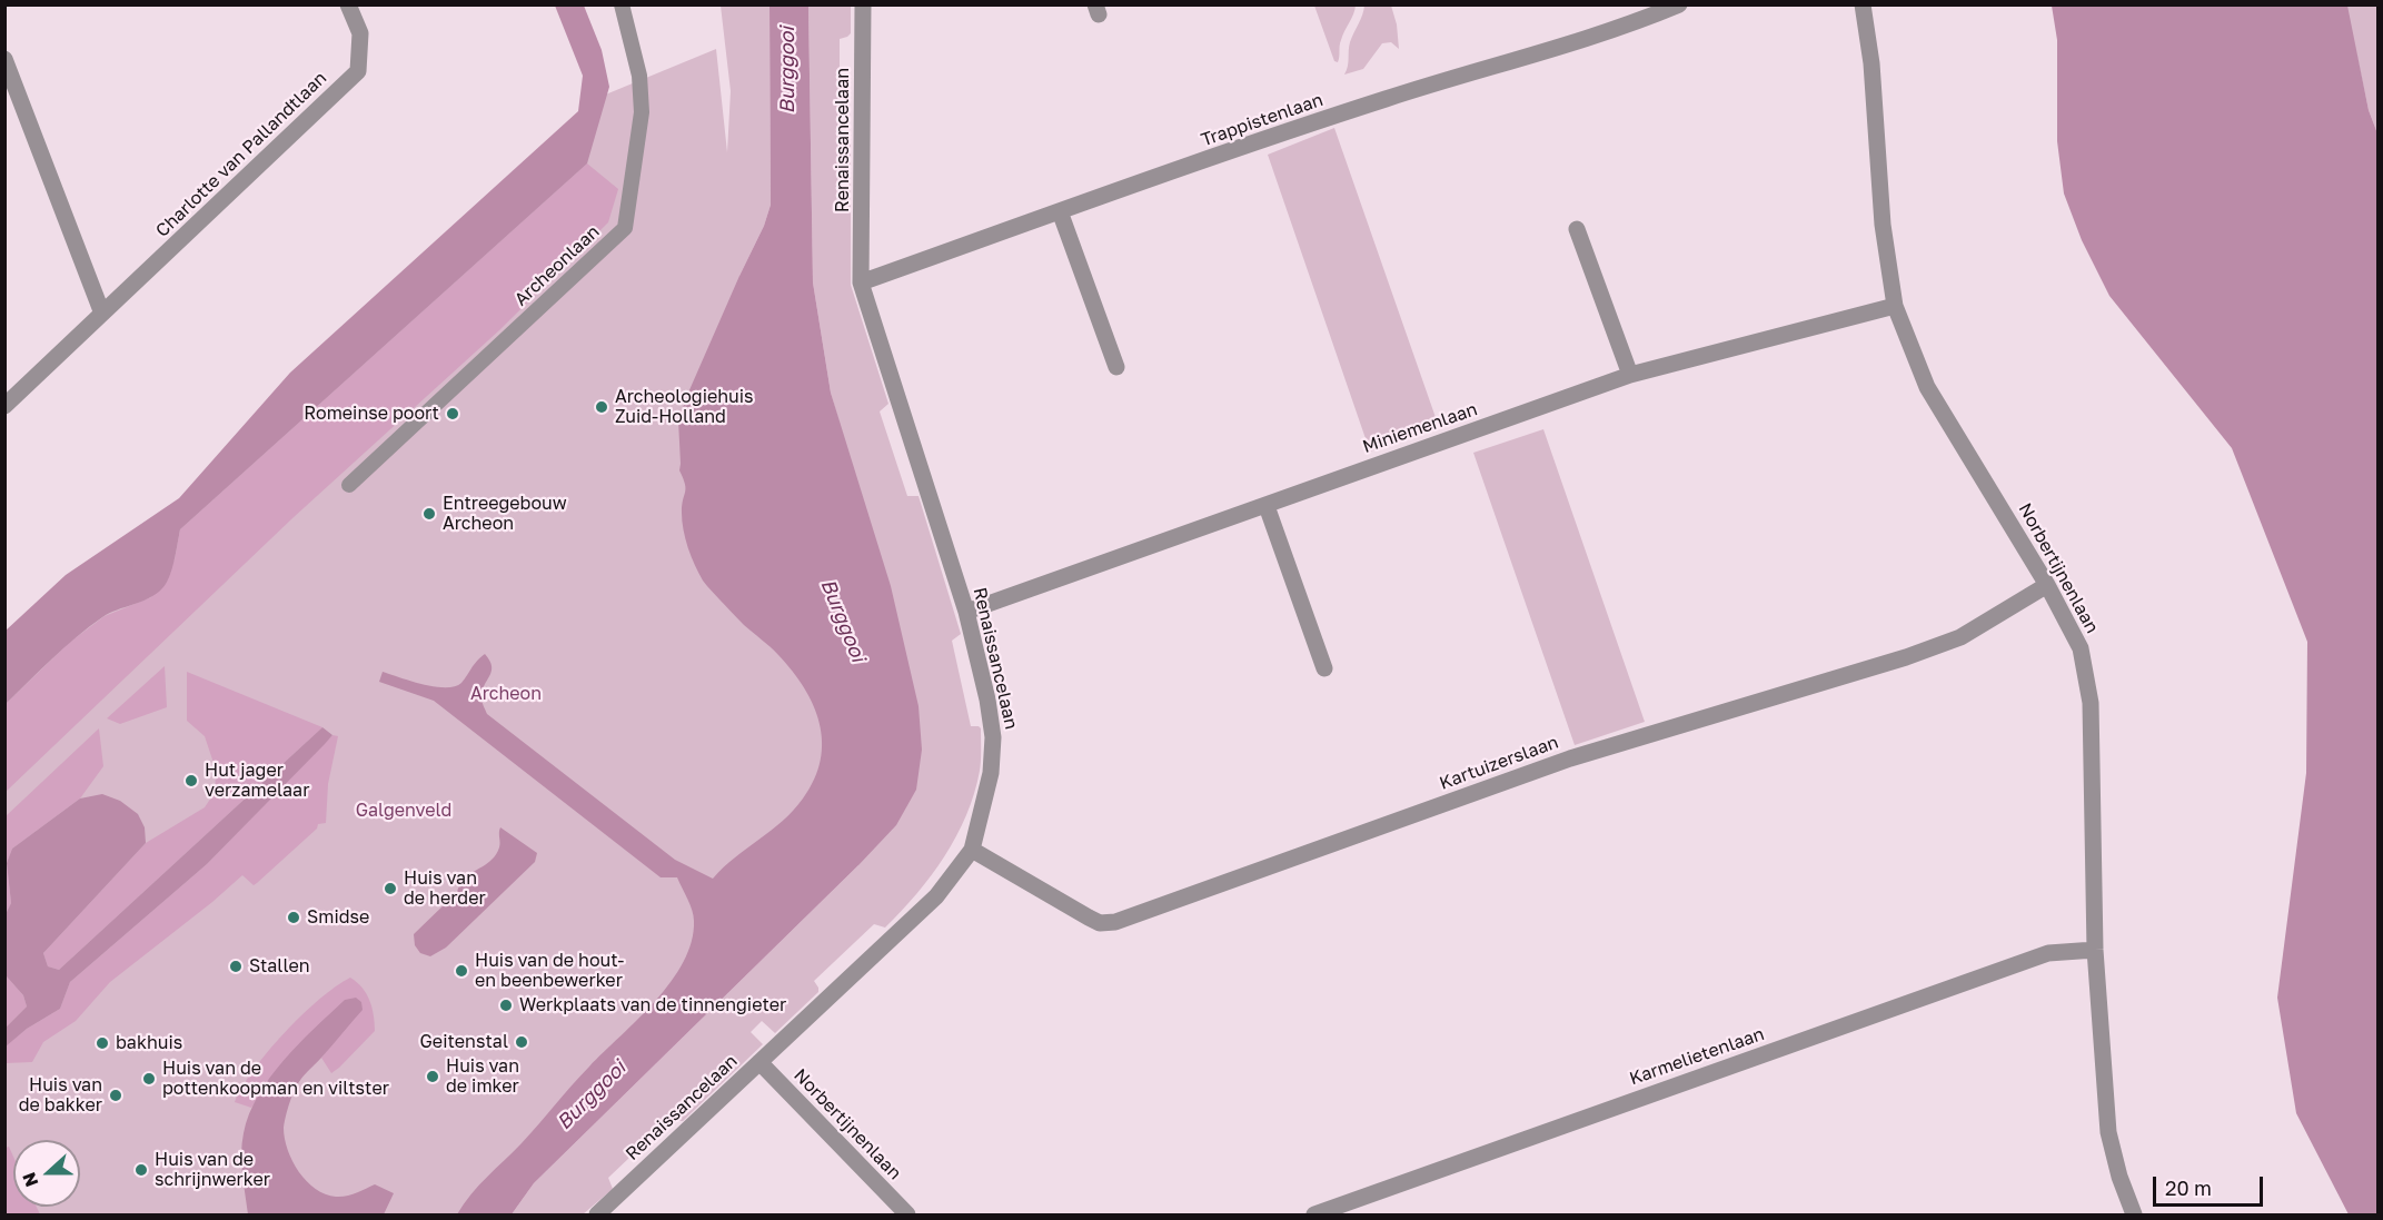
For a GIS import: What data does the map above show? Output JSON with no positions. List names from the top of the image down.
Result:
{
  "streets": {
    "street": [
      "Trappistenlaan",
      "Renaissancelaan",
      "Charlotte van Pallandtlaan",
      "Miniemenlaan",
      "Norbertijnenlaan",
      "Kartuizerslaan",
      "Karmelietenlaan"
    ],
    "lane": ["Archeonlaan"]
  },
  "crossings": [
    ["Trappistenlaan", "Renaissancelaan"],
    ["Renaissancelaan", "Miniemenlaan"],
    ["Renaissancelaan", "Norbertijnenlaan"],
    ["Renaissancelaan", "Kartuizerslaan"],
    ["Miniemenlaan", "Norbertijnenlaan"],
    ["Norbertijnenlaan", "Kartuizerslaan"],
    ["Norbertijnenlaan", "Karmelietenlaan"]
  ],
  "water": ["Burggooi"],
  "parks": ["Archeon", "Galgenveld"],
  "places": [
    "Archeologiehuis Zuid-Holland",
    "Romeinse poort",
    "Entreegebouw Archeon",
    "Hut jager verzamelaar",
    "Huis van de herder",
    "Smidse",
    "Stallen",
    "Huis van de hout- en beenbewerker",
    "Werkplaats van de tinnengieter",
    "Geitenstal",
    "bakhuis",
    "Huis van de imker",
    "Huis van de pottenkoopman en viltster",
    "Huis van de bakker",
    "Huis van de schrijnwerker"
  ],
  "scale_bar": "20 m",
  "north": "left"
}
